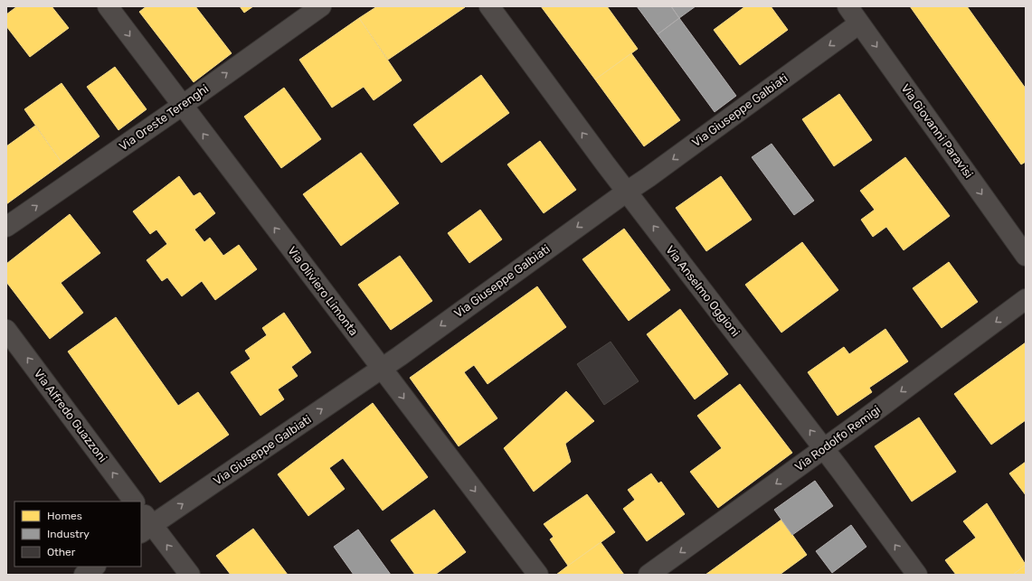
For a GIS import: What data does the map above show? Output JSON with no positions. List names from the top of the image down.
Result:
{
  "streets": {
    "street": [
      "Via Giuseppe Galbiati",
      "Via Oreste Terenghi",
      "Via Giovanni Paravisi",
      "Via Oliviero Limonta",
      "Via Anselmo Oggioni",
      "Via Alfredo Guazzoni",
      "Via Rodolfo Remigi"
    ]
  },
  "crossings": [
    ["Via Giuseppe Galbiati", "Via Giovanni Paravisi"],
    ["Via Giuseppe Galbiati", "Via Oliviero Limonta"],
    ["Via Giuseppe Galbiati", "Via Anselmo Oggioni"],
    ["Via Oreste Terenghi", "Via Oliviero Limonta"],
    ["Via Anselmo Oggioni", "Via Rodolfo Remigi"]
  ],
  "one_way": [
    "Via Oreste Terenghi",
    "Via Giovanni Paravisi",
    "Via Anselmo Oggioni",
    "Via Alfredo Guazzoni",
    "Via Rodolfo Remigi"
  ],
  "legend": ["Homes", "Industry", "Other"]
}
